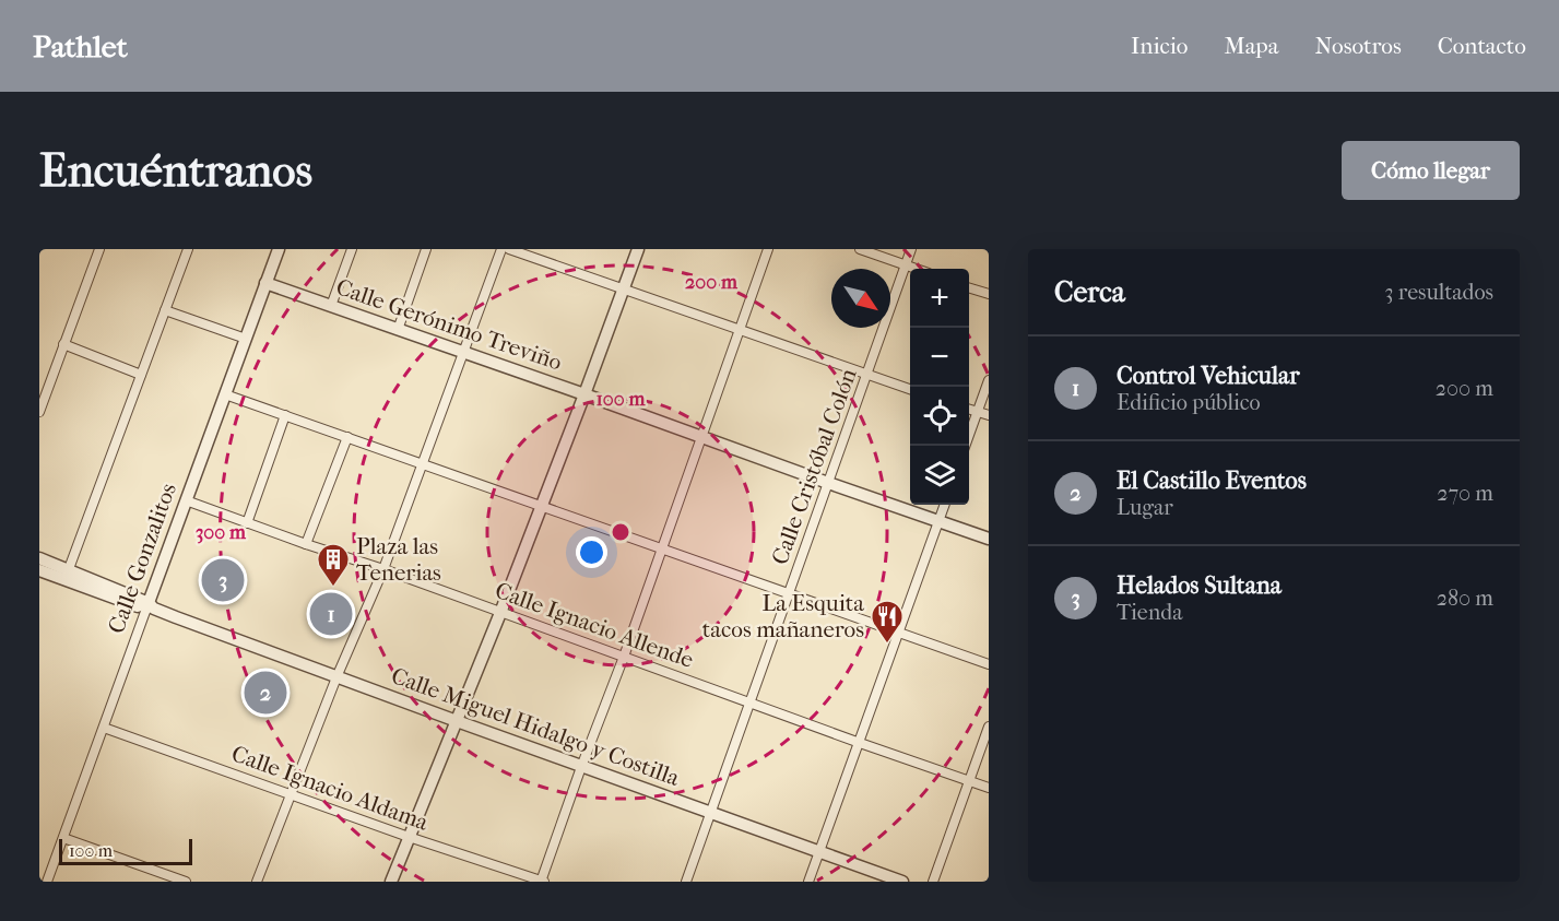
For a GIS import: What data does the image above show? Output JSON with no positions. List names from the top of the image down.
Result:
{
  "streets": {
    "street": [
      "Calle Gerónimo Treviño",
      "Calle Cristóbal Colón",
      "Calle Gonzalitos",
      "Calle Ignacio Allende",
      "Calle Miguel Hidalgo y Costilla",
      "Calle Ignacio Aldama"
    ]
  },
  "crossings": [
    ["Calle Gerónimo Treviño", "Calle Cristóbal Colón"],
    ["Calle Gerónimo Treviño", "Calle Gonzalitos"],
    ["Calle Cristóbal Colón", "Calle Ignacio Allende"],
    ["Calle Cristóbal Colón", "Calle Miguel Hidalgo y Costilla"],
    ["Calle Gonzalitos", "Calle Ignacio Allende"],
    ["Calle Gonzalitos", "Calle Miguel Hidalgo y Costilla"],
    ["Calle Gonzalitos", "Calle Ignacio Aldama"]
  ],
  "places": {
    "building": ["Plaza las Tenerias"],
    "restaurant": ["La Esquita tacos mañaneros"]
  },
  "scale_bar": "100 m",
  "north": "bottom right",
  "page": {
    "header": "Pathlet",
    "nav": [
      "Inicio",
      "Mapa",
      "Nosotros",
      "Contacto"
    ],
    "buttons": "Cómo llegar",
    "title": "Encuéntranos",
    "heading": ["Cerca", "3 resultados"],
    "map_buttons": ["+", "−"],
    "list": [
      {
        "mark": "1",
        "name": "Control Vehicular",
        "note": "Edificio público",
        "value": "200 m"
      },
      {
        "mark": "2",
        "name": "El Castillo Eventos",
        "note": "Lugar",
        "value": "270 m"
      },
      {
        "mark": "3",
        "name": "Helados Sultana",
        "note": "Tienda",
        "value": "280 m"
      }
    ],
    "pins": ["3", "1", "2"],
    "scale": "100 m"
  },
  "rings": ["200 m", "100 m", "300 m"]
}
